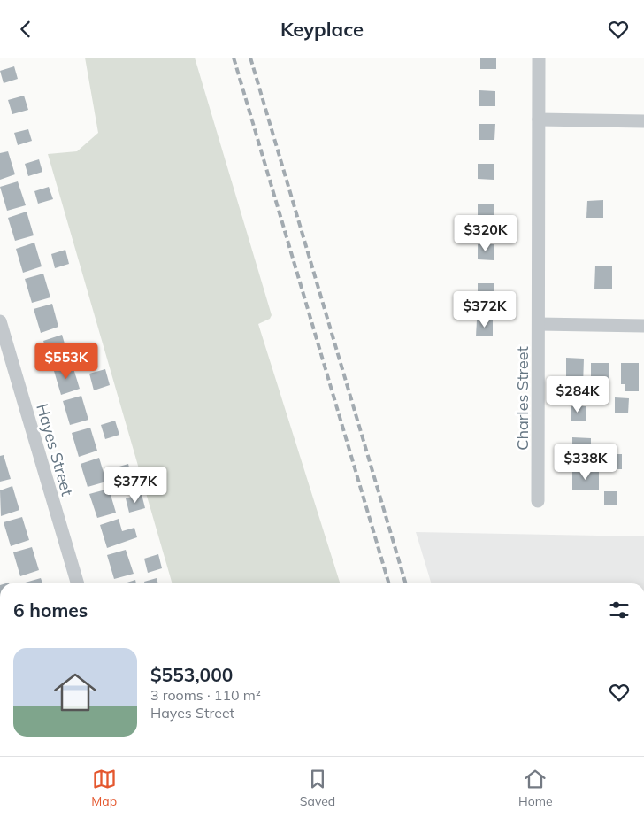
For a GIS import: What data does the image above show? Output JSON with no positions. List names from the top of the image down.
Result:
{
  "streets": {
    "street": ["Charles Street", "Hayes Street"]
  },
  "page": {
    "header": "Keyplace",
    "price": [
      "$320K",
      "$372K",
      "$553K",
      "$284K",
      "$338K",
      "$377K"
    ],
    "heading": "6 homes",
    "list": [
      {
        "name": "$553,000",
        "note": "3 rooms · 110 m² · Hayes Street"
      }
    ],
    "tabs": ["Map", "Saved", "Home"]
  }
}
